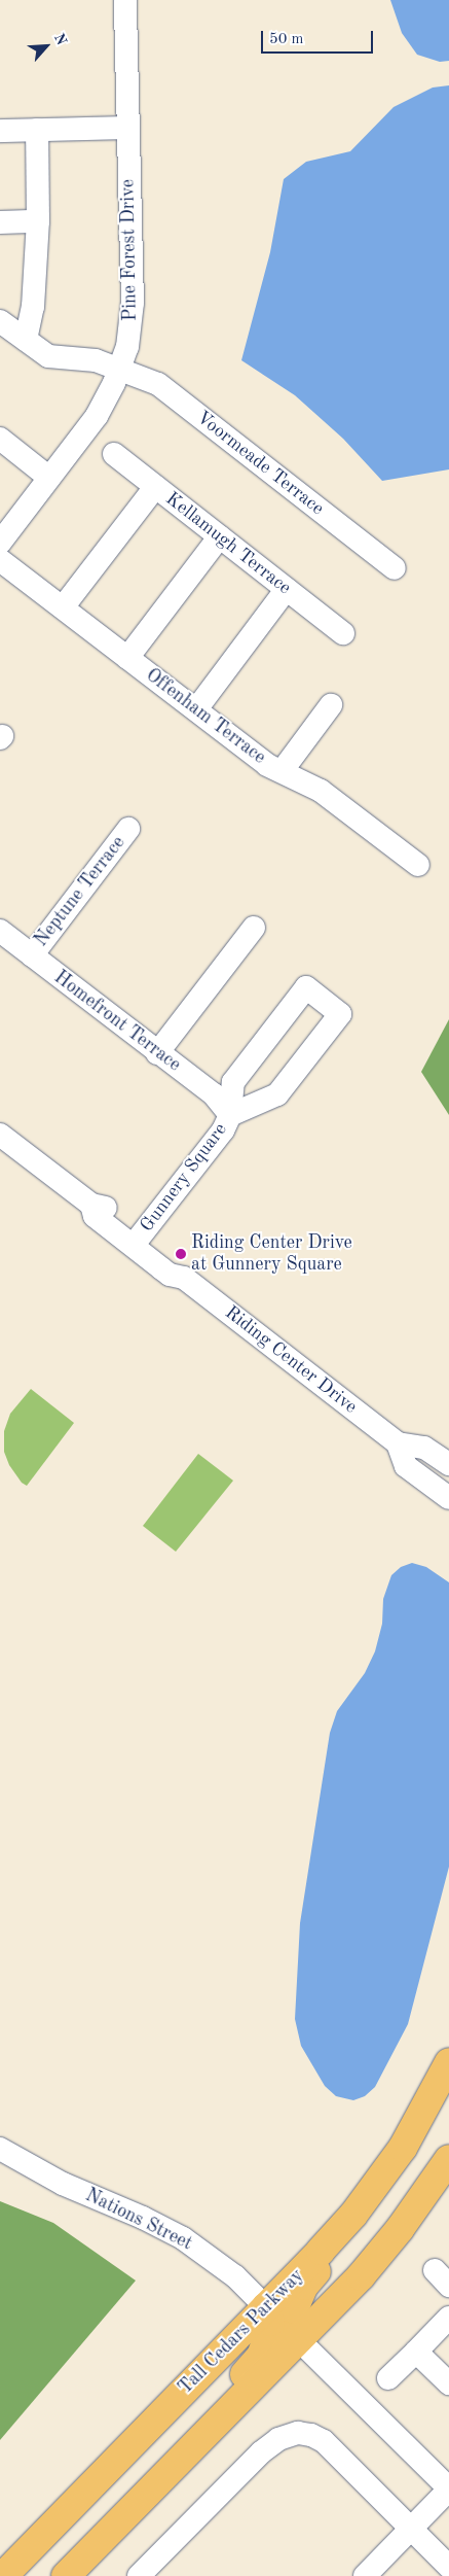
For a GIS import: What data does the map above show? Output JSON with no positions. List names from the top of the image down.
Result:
{
  "streets": {
    "main road": ["Tall Cedars Parkway"],
    "street": [
      "Pine Forest Drive",
      "Voormeade Terrace",
      "Kellamugh Terrace",
      "Offenham Terrace",
      "Neptune Terrace",
      "Homefront Terrace",
      "Gunnery Square",
      "Riding Center Drive",
      "Nations Street"
    ]
  },
  "crossings": [
    ["Pine Forest Drive", "Voormeade Terrace"],
    ["Neptune Terrace", "Homefront Terrace"],
    ["Homefront Terrace", "Gunnery Square"],
    ["Gunnery Square", "Riding Center Drive"],
    ["Nations Street", "Tall Cedars Parkway"]
  ],
  "places": ["Riding Center Drive at Gunnery Square"],
  "scale_bar": "50 m",
  "north": "top right"
}
